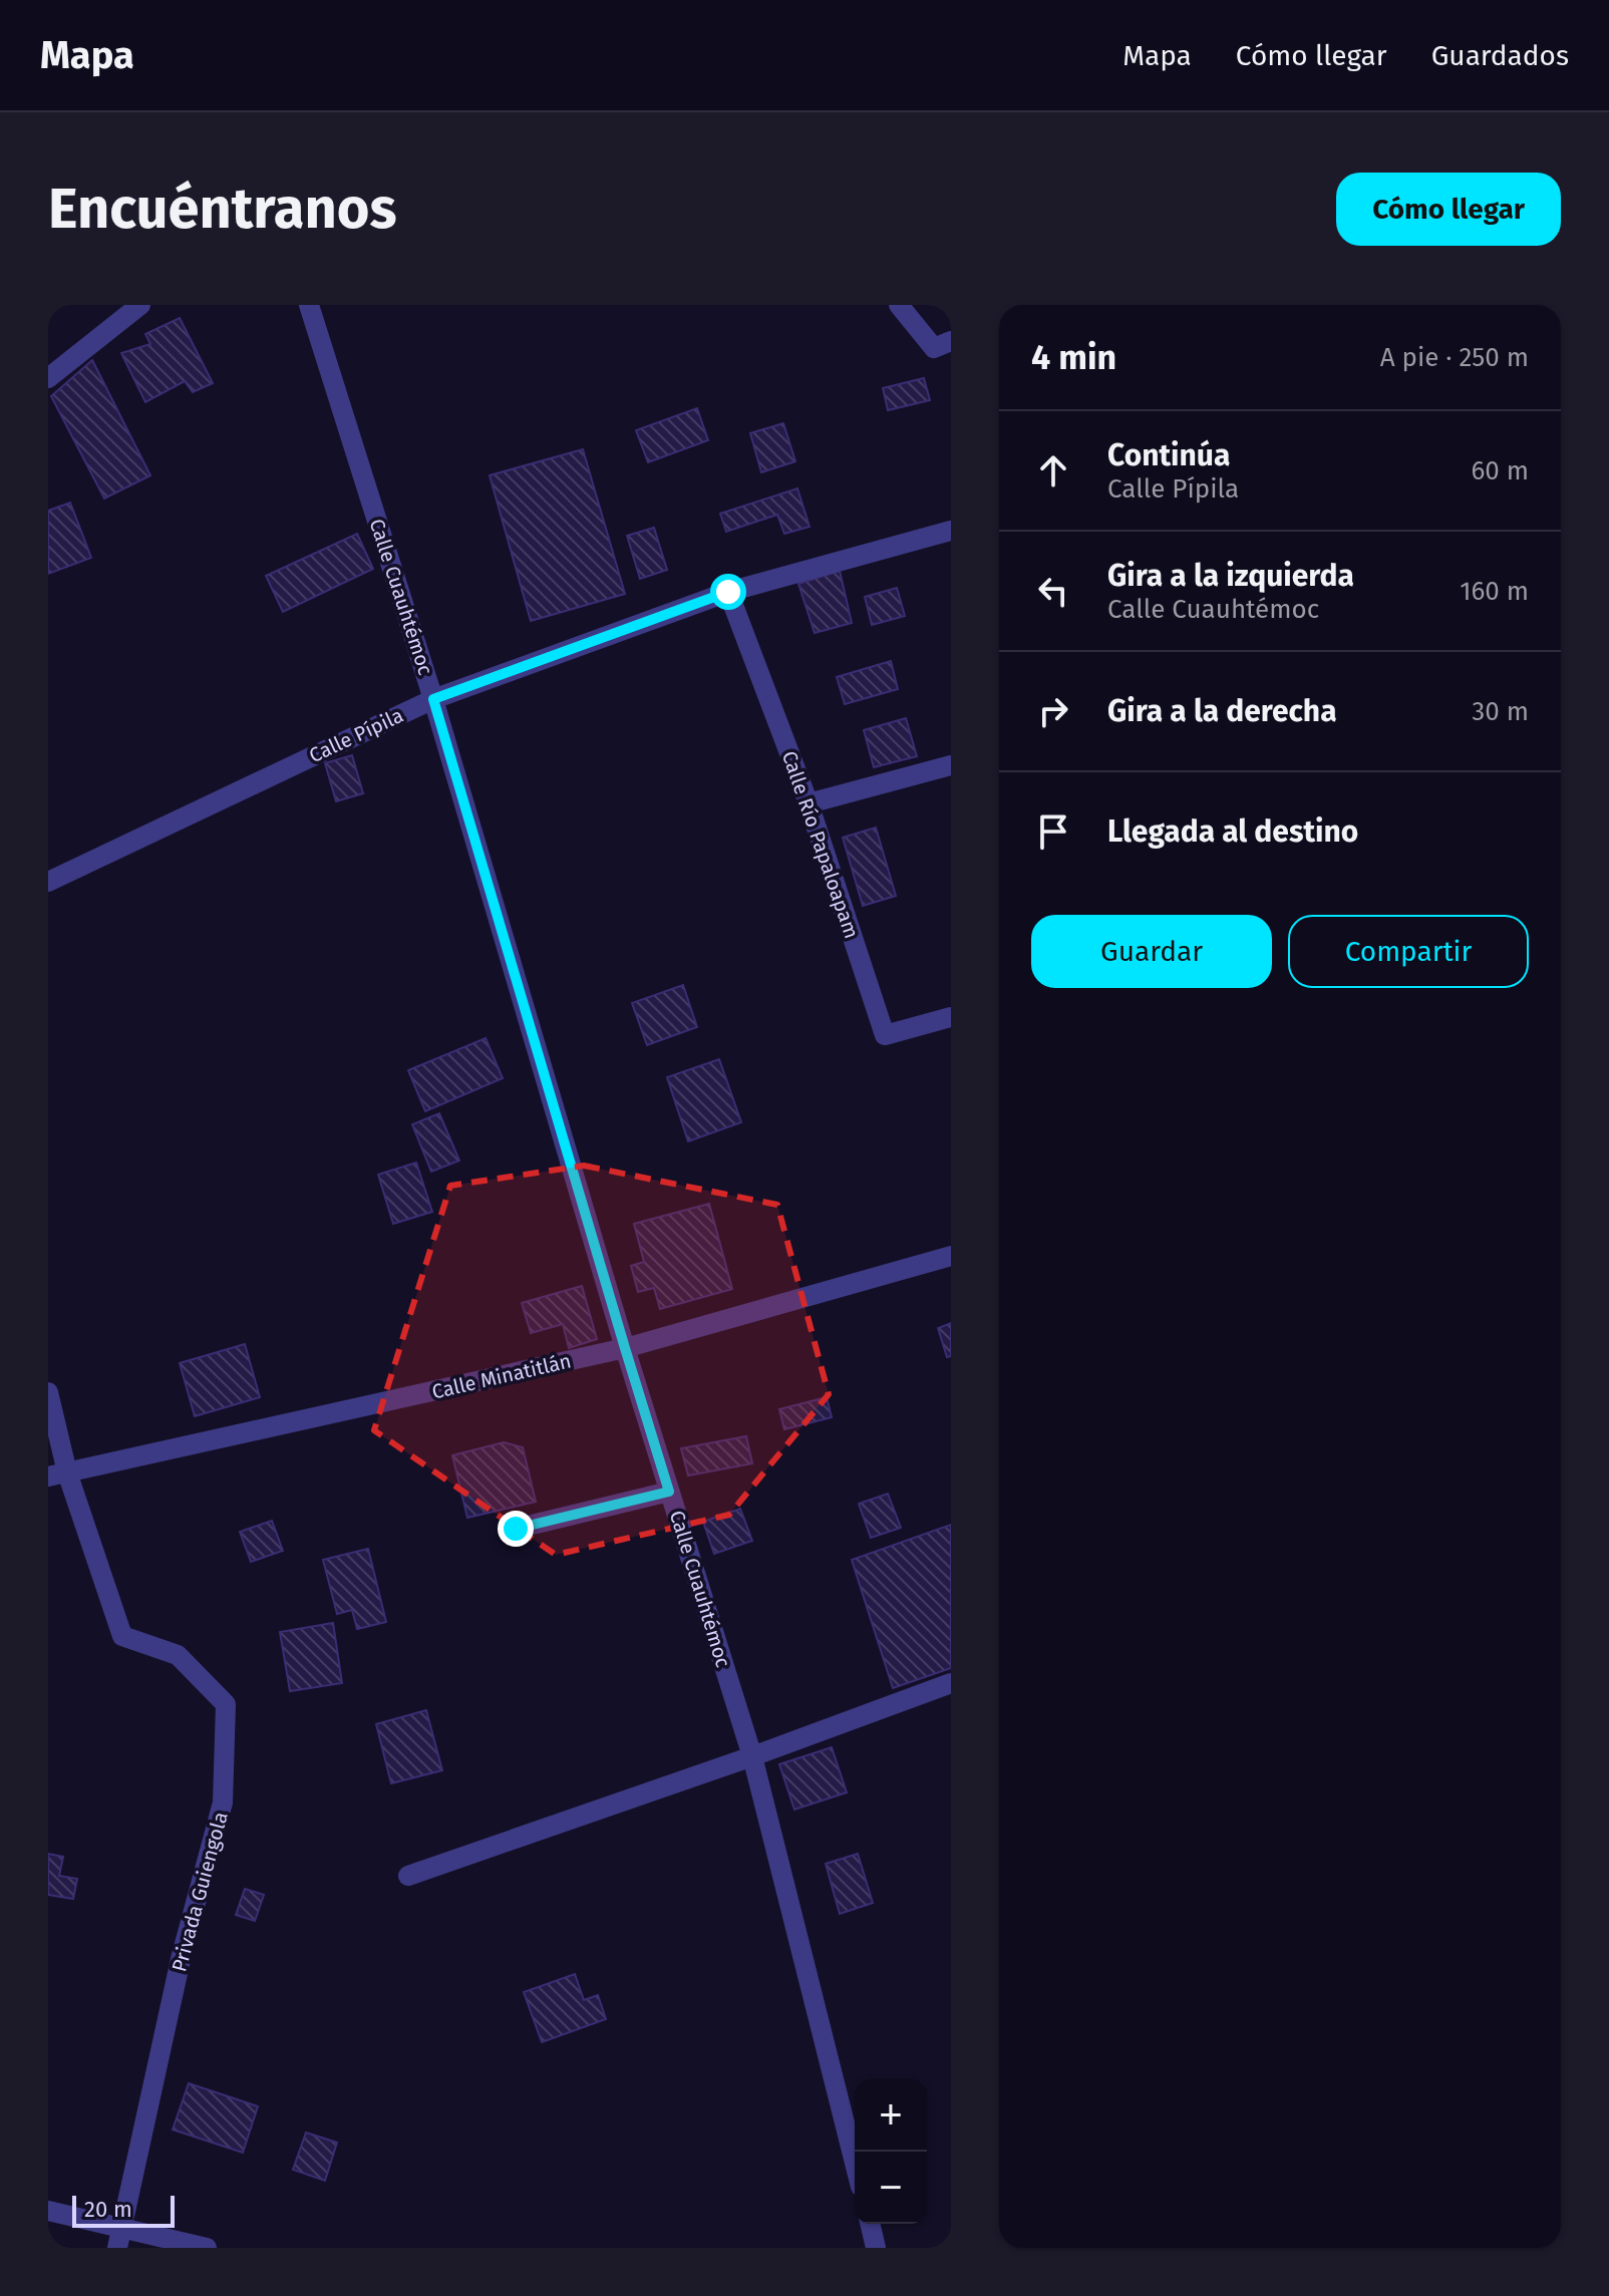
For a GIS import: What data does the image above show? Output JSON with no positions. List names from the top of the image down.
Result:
{
  "streets": {
    "street": [
      "Calle Cuauhtémoc",
      "Calle Pípila",
      "Calle Río Papaloapam",
      "Calle Minatitlán",
      "Privada Guiengola"
    ]
  },
  "crossings": [
    ["Calle Cuauhtémoc", "Calle Pípila"],
    ["Calle Cuauhtémoc", "Calle Minatitlán"],
    ["Calle Pípila", "Calle Río Papaloapam"],
    ["Calle Minatitlán", "Privada Guiengola"]
  ],
  "scale_bar": "20 m",
  "page": {
    "header": "Mapa",
    "nav": ["Mapa", "Cómo llegar", "Guardados"],
    "buttons": [
      "Cómo llegar",
      ["Guardar", "Compartir"]
    ],
    "title": "Encuéntranos",
    "heading": ["4 min", "A pie · 250 m"],
    "list": [
      ["Continúa", "Calle Pípila", "60 m"],
      ["Gira a la izquierda", "Calle Cuauhtémoc", "160 m"],
      ["Gira a la derecha", "30 m"],
      "Llegada al destino"
    ],
    "map_buttons": ["+", "−"],
    "scale": "20 m"
  }
}
